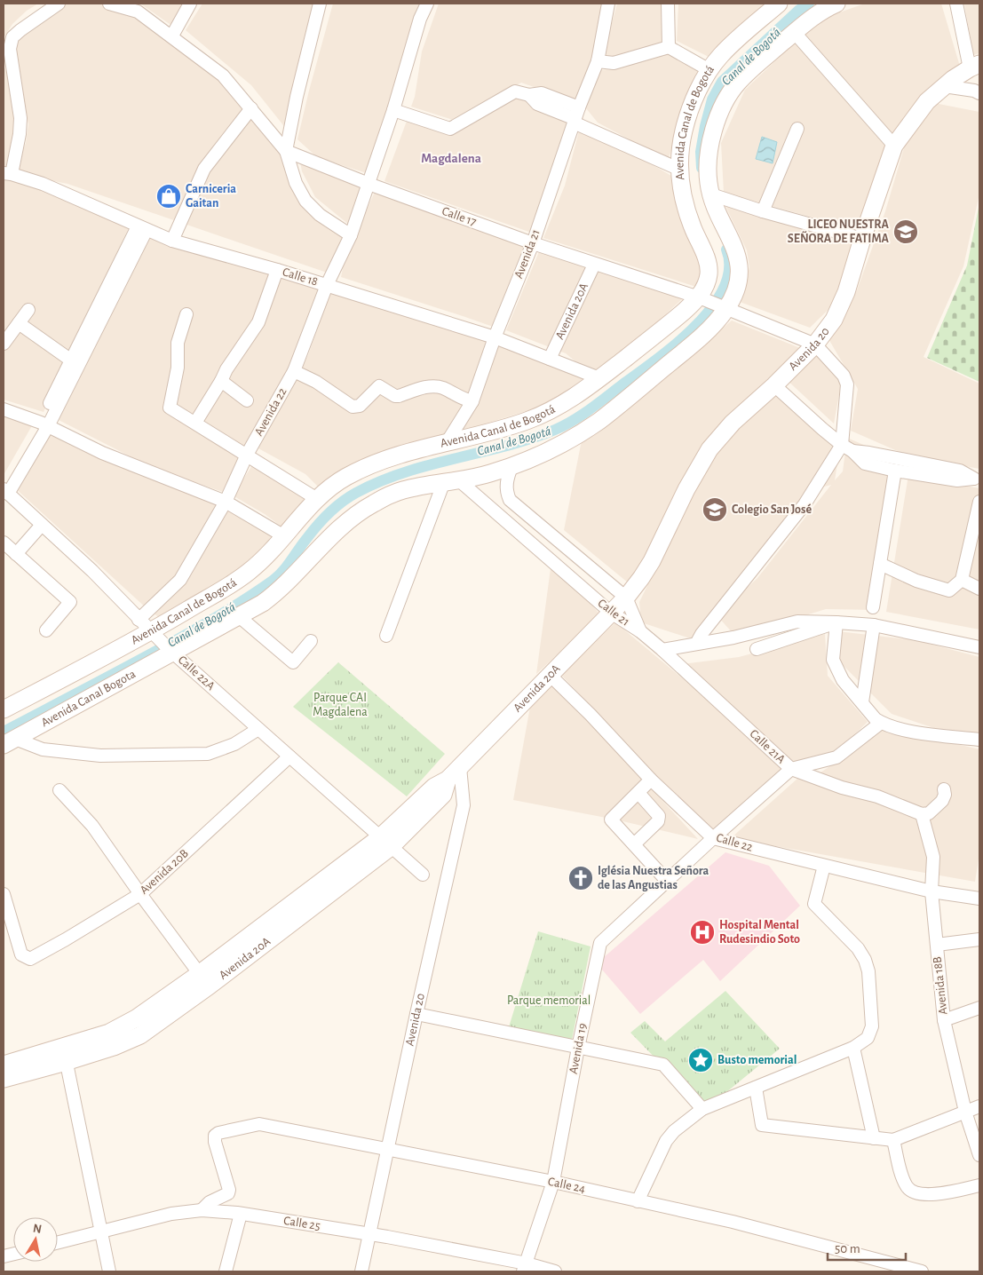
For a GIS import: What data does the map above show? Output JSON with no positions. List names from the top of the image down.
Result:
{
  "streets": {
    "main road": [
      "Avenida Canal de Bogotá",
      "Avenida 20A",
      "Avenida 20",
      "Avenida Canal Bogota"
    ],
    "street": [
      "Calle 17",
      "Avenida 21",
      "Calle 18",
      "Avenida 22",
      "Calle 21",
      "Calle 22A",
      "Calle 21A",
      "Calle 22",
      "Avenida 20B",
      "Avenida 18B",
      "Avenida 19",
      "Calle 24",
      "Calle 25"
    ]
  },
  "crossings": [
    ["Avenida Canal de Bogotá", "Calle 17"],
    ["Avenida Canal de Bogotá", "Avenida 21"],
    ["Avenida Canal de Bogotá", "Calle 18"],
    ["Avenida Canal de Bogotá", "Calle 21"],
    ["Avenida Canal de Bogotá", "Calle 22A"],
    ["Avenida Canal de Bogotá", "Avenida Canal Bogota"],
    ["Calle 17", "Avenida 21"],
    ["Calle 17", "Avenida 20A"],
    ["Calle 17", "Avenida 20"],
    ["Calle 17", "Avenida 22"],
    ["Avenida 21", "Calle 18"],
    ["Calle 18", "Avenida 20A"],
    ["Calle 18", "Avenida 22"],
    ["Avenida 20A", "Avenida 20"],
    ["Avenida 20A", "Calle 21"],
    ["Avenida 20A", "Calle 22A"],
    ["Avenida 20A", "Calle 22"],
    ["Avenida 20", "Calle 21"],
    ["Avenida 20", "Calle 24"],
    ["Avenida 20", "Calle 25"],
    ["Avenida 22", "Calle 22A"],
    ["Calle 21", "Calle 21A"],
    ["Calle 22A", "Avenida Canal Bogota"],
    ["Calle 22A", "Avenida 20B"],
    ["Calle 21A", "Avenida 18B"],
    ["Calle 21A", "Avenida 19"],
    ["Calle 22", "Avenida 18B"],
    ["Calle 22", "Avenida 19"],
    ["Avenida 19", "Calle 24"],
    ["Avenida 19", "Calle 25"],
    ["Calle 24", "Calle 25"]
  ],
  "districts": ["Magdalena"],
  "water": ["Canal de Bogotá"],
  "parks": ["Parque CAI Magdalena", "Parque memorial"],
  "places": {
    "shop": ["Carniceria Gaitan"],
    "school or university": ["LICEO NUESTRA SEÑORA DE FATIMA", "Colegio San José"],
    "church": ["Iglésia Nuestra Señora de las Angustias"],
    "hospital": ["Hospital Mental Rudesindio Soto"],
    "place": ["Busto memorial"]
  },
  "scale_bar": "50 m",
  "north": "top"
}
